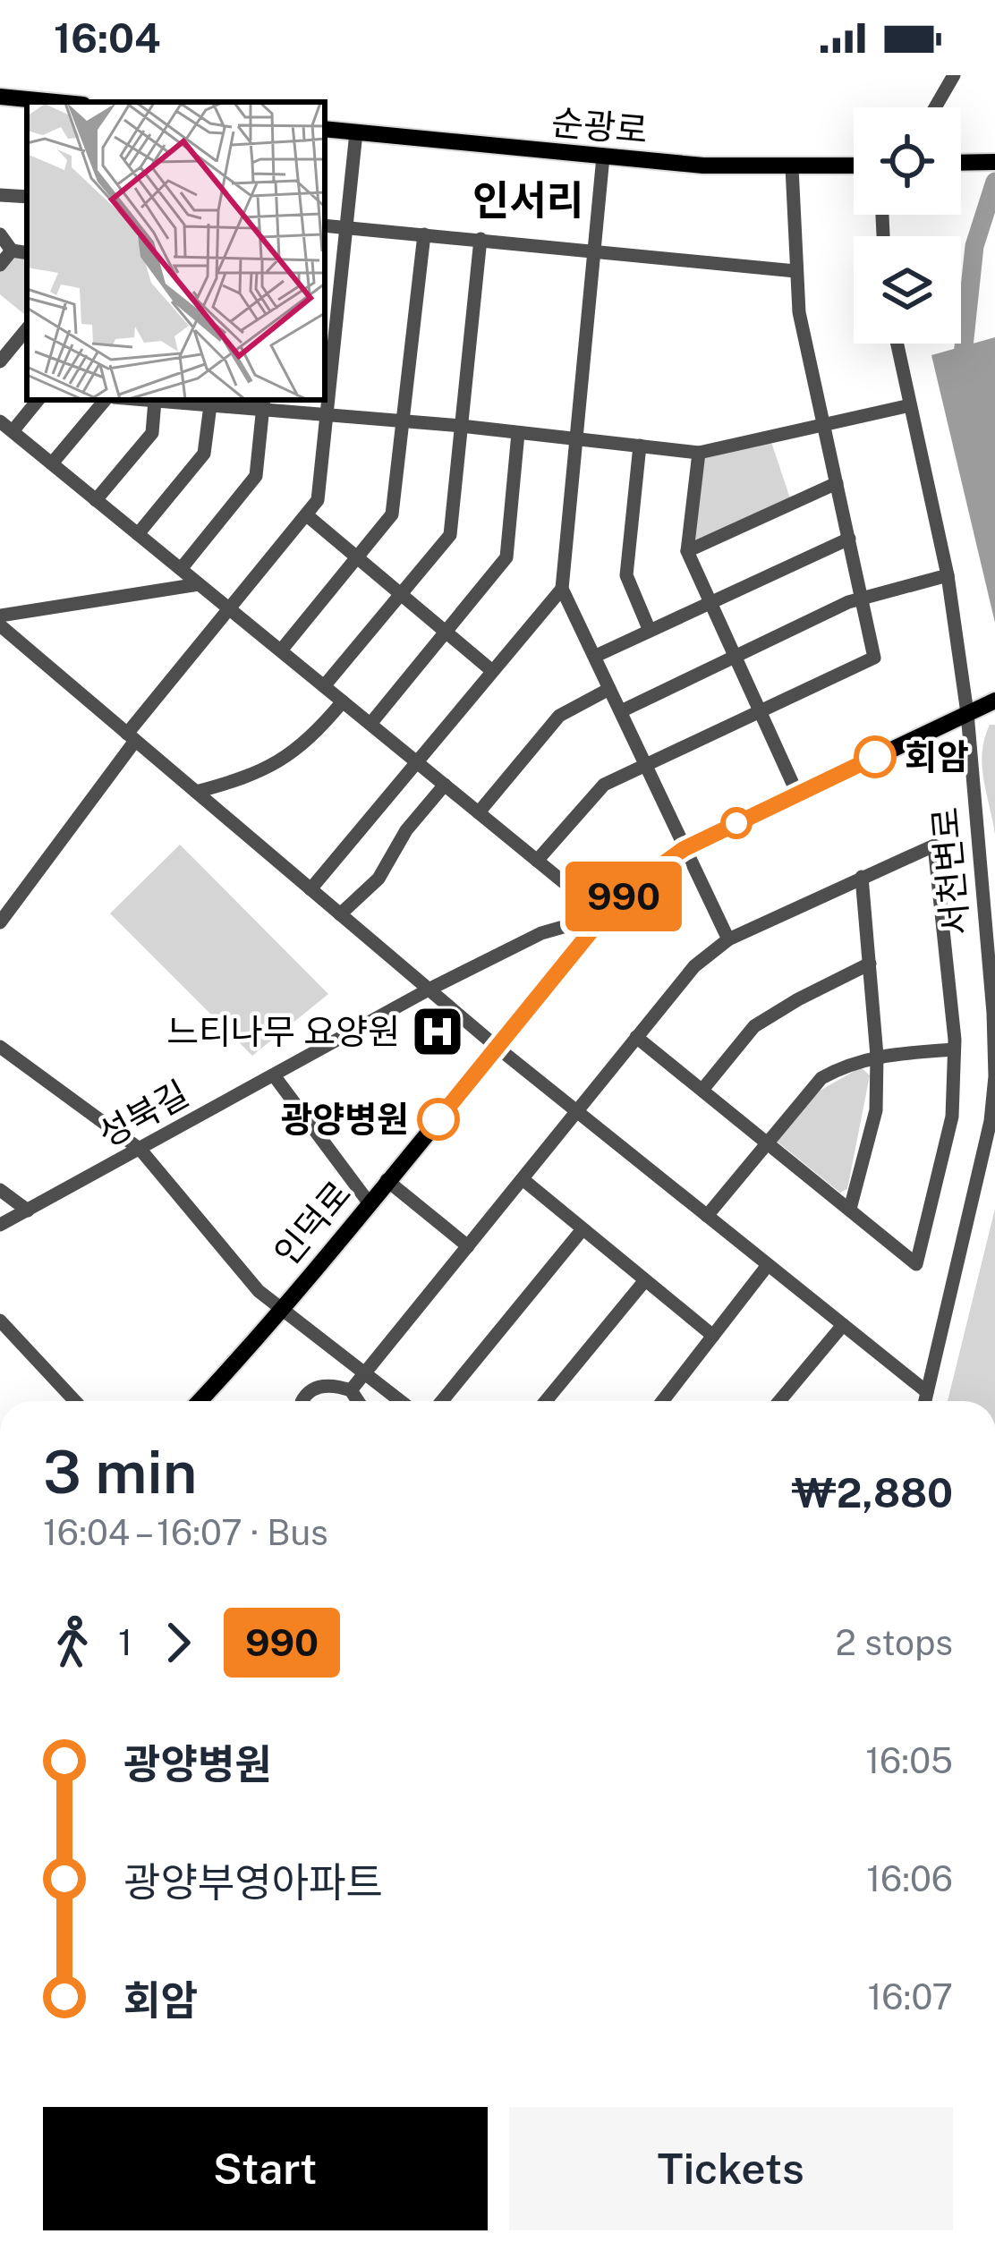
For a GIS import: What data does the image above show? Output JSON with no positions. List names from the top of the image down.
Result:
{
  "streets": {
    "main road": ["순광로", "인덕로"],
    "street": ["서천변로", "성북길"]
  },
  "crossings": [
    ["서천변로", "인덕로"],
    ["성북길", "인덕로"]
  ],
  "districts": ["인서리"],
  "places": {
    "other": ["회암", "광양병원"],
    "hospital": ["느티나무 요양원"]
  },
  "lines": ["bus line 990"],
  "page": {
    "status": "16:04",
    "on_map": "990",
    "heading": ["3 min", "16:04 – 16:07 · Bus", "₩2,880"],
    "legs": ["1", "990", "2 stops"],
    "list": [
      {
        "name": "광양병원",
        "value": "16:05"
      },
      {
        "name": "광양부영아파트",
        "value": "16:06"
      },
      {
        "name": "회암",
        "value": "16:07"
      }
    ],
    "buttons": ["Start", "Tickets"]
  }
}
